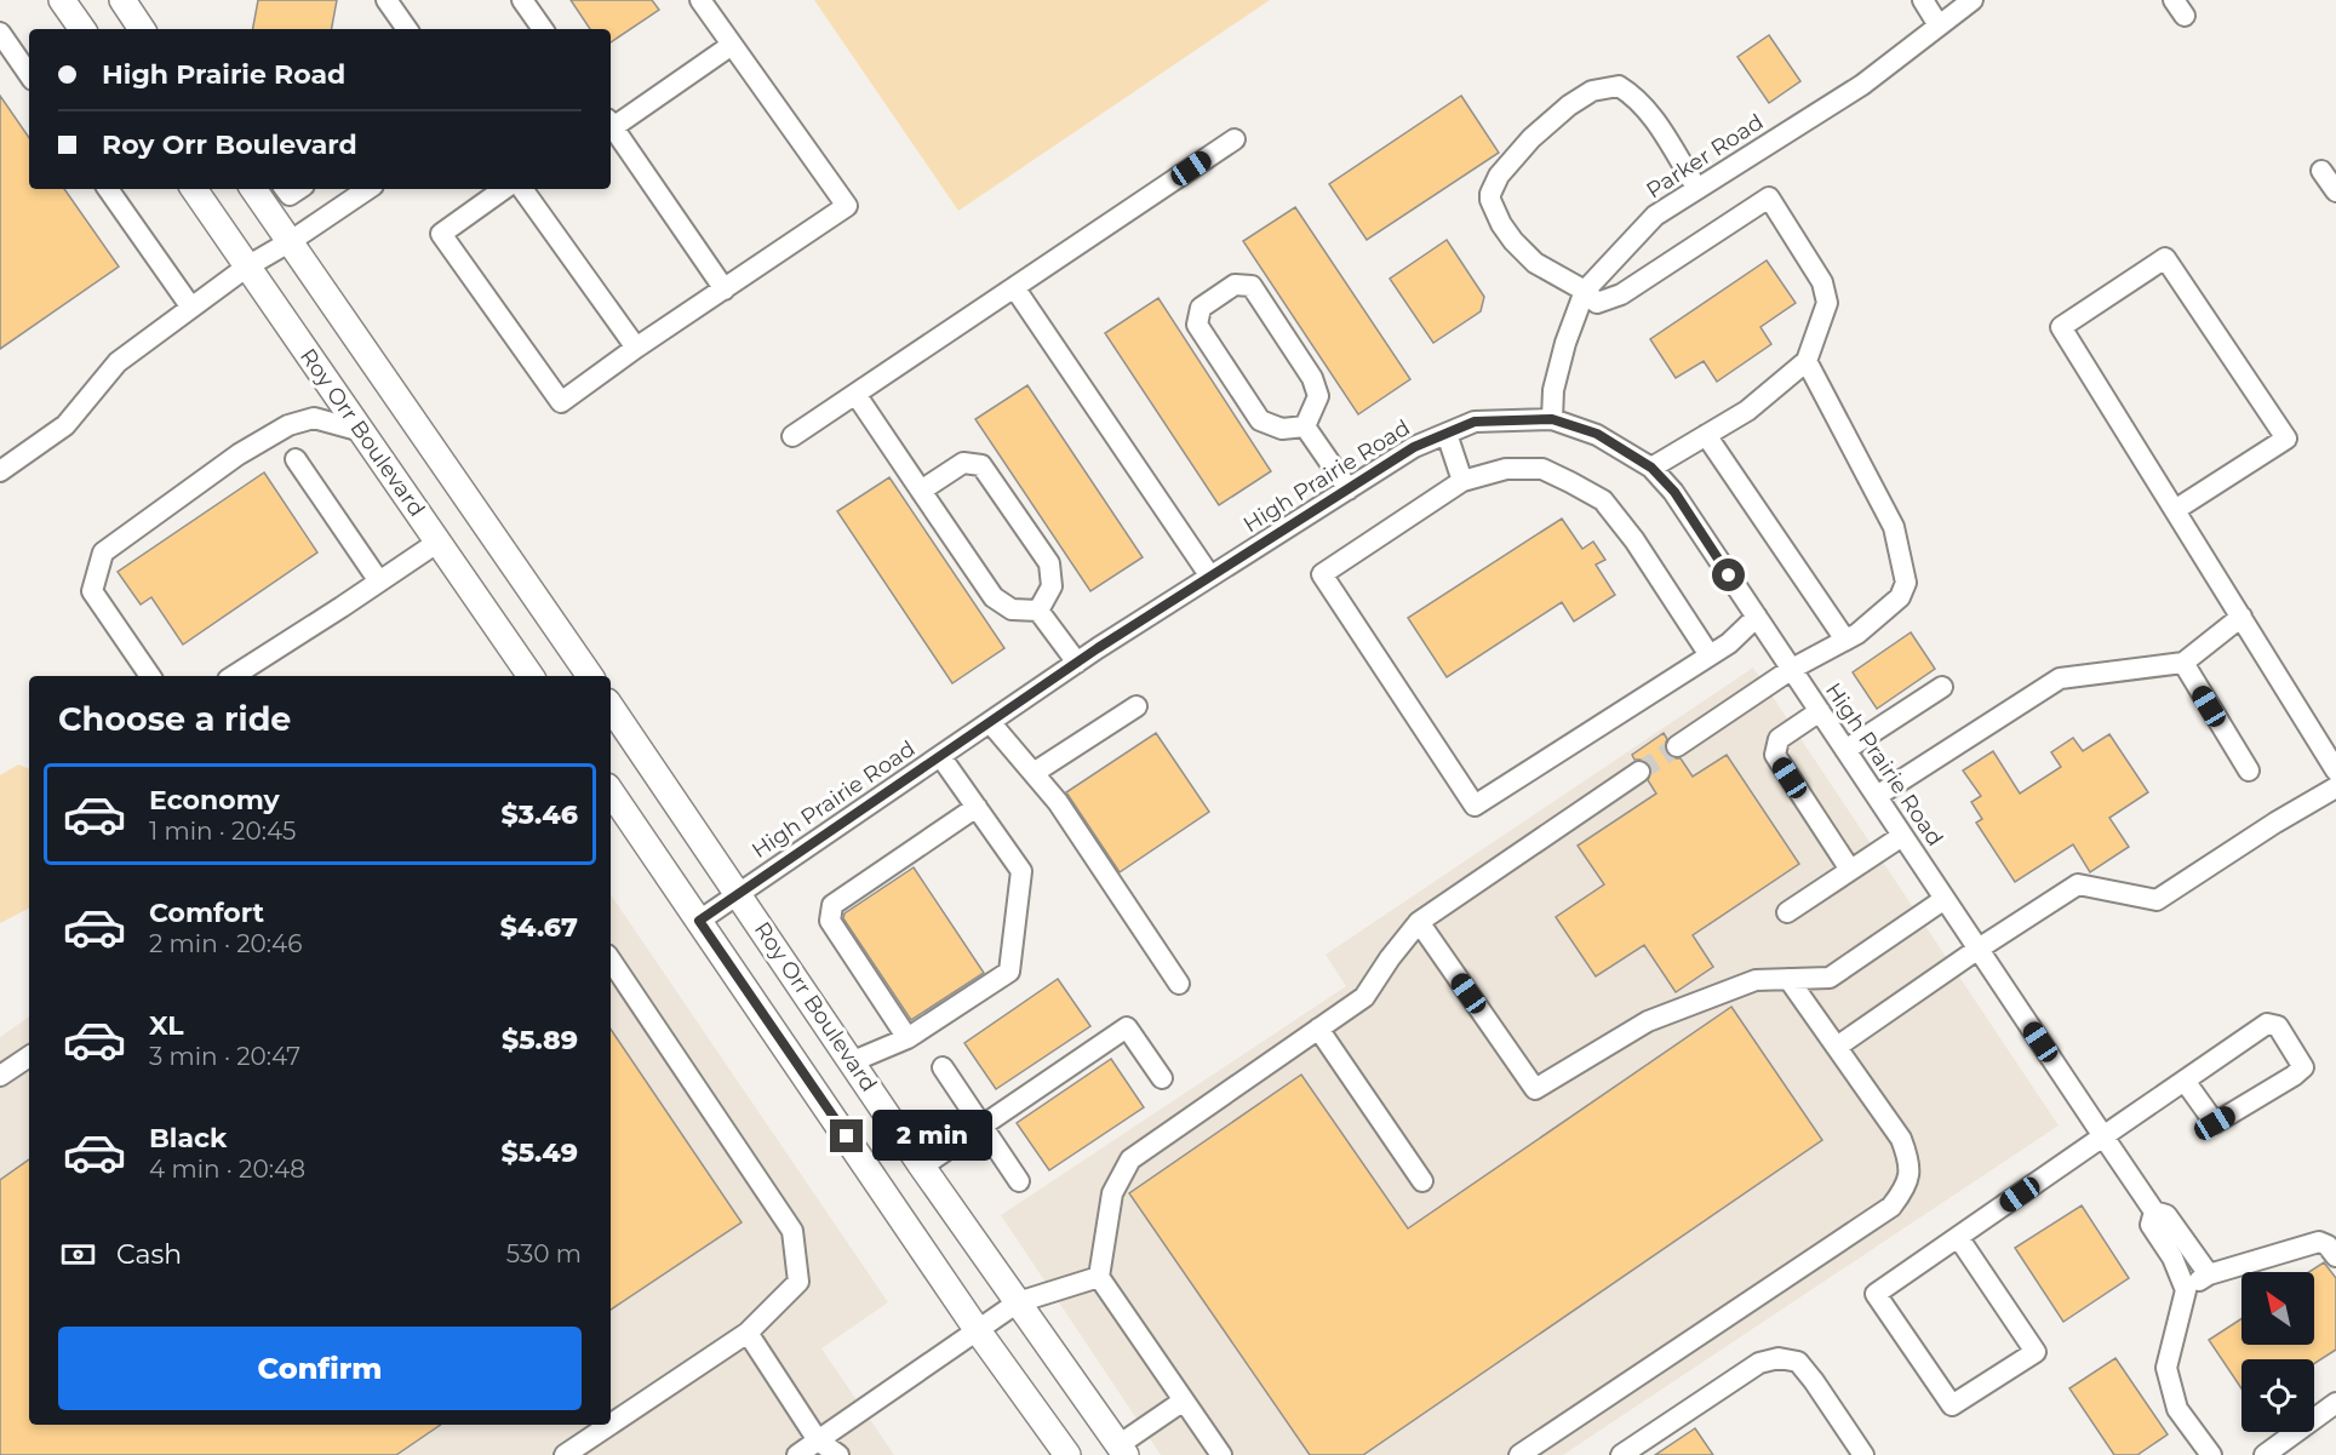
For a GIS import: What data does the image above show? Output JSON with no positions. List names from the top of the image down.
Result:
{
  "streets": {
    "main road": ["Roy Orr Boulevard"],
    "street": ["Parker Road", "High Prairie Road"]
  },
  "crossings": [
    ["Parker Road", "High Prairie Road"],
    ["Roy Orr Boulevard", "High Prairie Road"]
  ],
  "north": "top left",
  "page": {
    "banner": ["High Prairie Road", "Roy Orr Boulevard"],
    "heading": "Choose a ride",
    "list": [
      {
        "name": "Economy",
        "note": "1 min · 20:45",
        "value": "$3.46"
      },
      {
        "name": "Comfort",
        "note": "2 min · 20:46",
        "value": "$4.67"
      },
      {
        "name": "XL",
        "note": "3 min · 20:47",
        "value": "$5.89"
      },
      {
        "name": "Black",
        "note": "4 min · 20:48",
        "value": "$5.49"
      }
    ],
    "bubble": "2 min",
    "pay": ["Cash", "530 m"],
    "buttons": "Confirm"
  }
}
